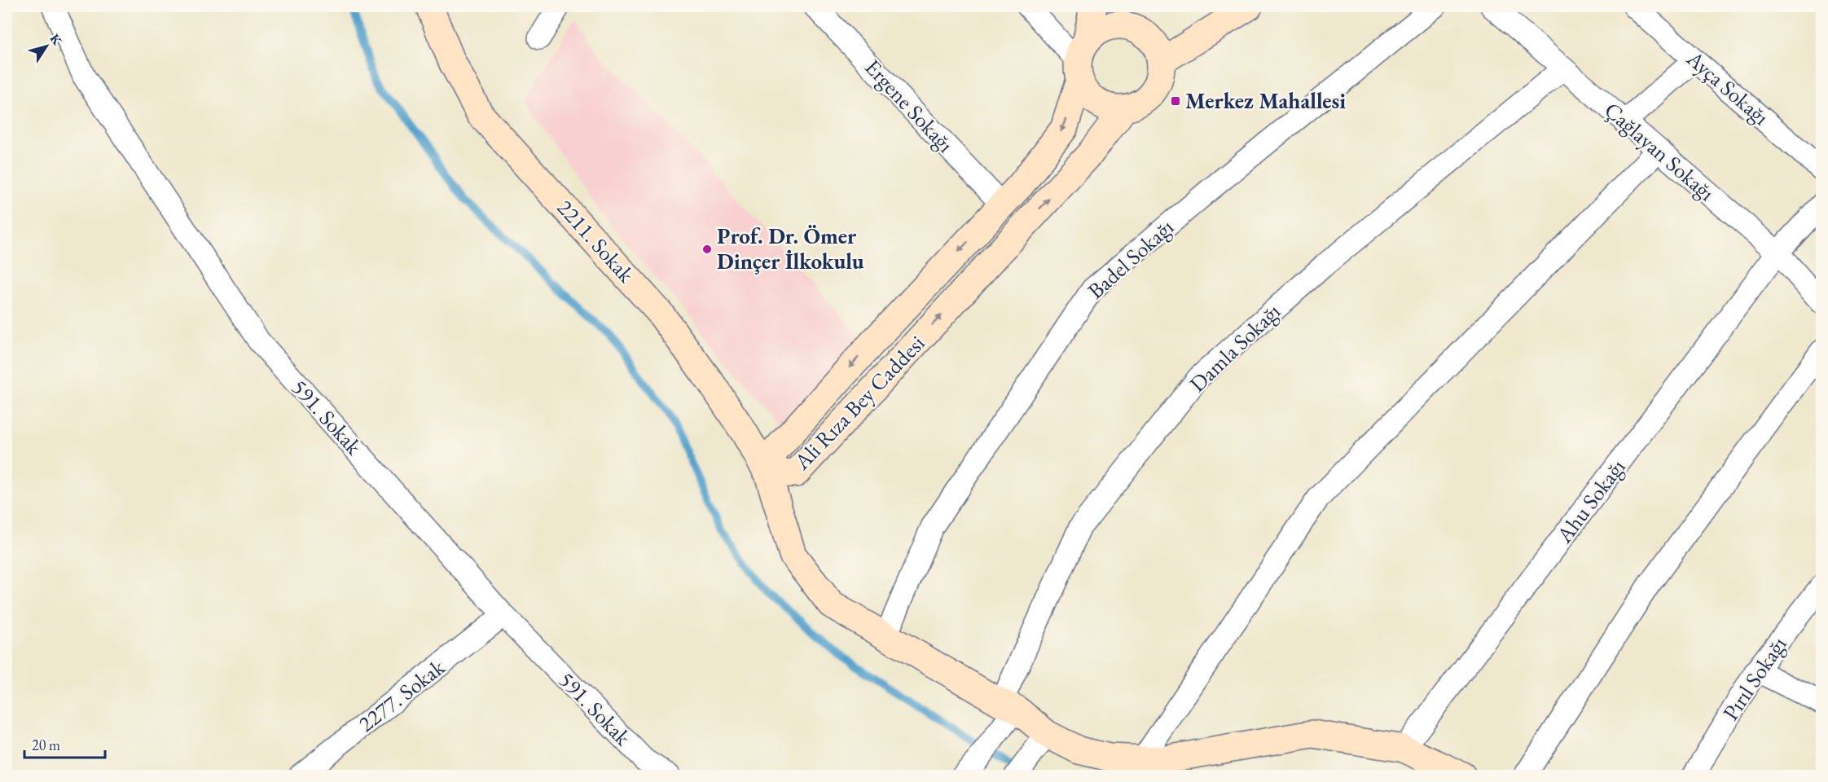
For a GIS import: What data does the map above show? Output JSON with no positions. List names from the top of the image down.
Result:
{
  "streets": {
    "street": [
      "Ayça Sokağı",
      "Ergene Sokağı",
      "Çağlayan Sokağı",
      "2211. Sokak",
      "Badel Sokağı",
      "Damla Sokağı",
      "Ali Rıza Bey Caddesi",
      "591. Sokak",
      "Ahu Sokağı",
      "Pırıl Sokağı",
      "2277. Sokak"
    ]
  },
  "crossings": [
    ["Ergene Sokağı", "Ali Rıza Bey Caddesi"],
    ["Çağlayan Sokağı", "Damla Sokağı"],
    ["Çağlayan Sokağı", "Ahu Sokağı"],
    ["2211. Sokak", "Badel Sokağı"],
    ["2211. Sokak", "Damla Sokağı"],
    ["2211. Sokak", "Ali Rıza Bey Caddesi"],
    ["2211. Sokak", "Ahu Sokağı"],
    ["591. Sokak", "2277. Sokak"]
  ],
  "places": {
    "transit": ["Merkez Mahallesi"],
    "other": ["Prof. Dr. Ömer Dinçer İlkokulu"]
  },
  "scale_bar": "20 m",
  "north": "top right"
}
